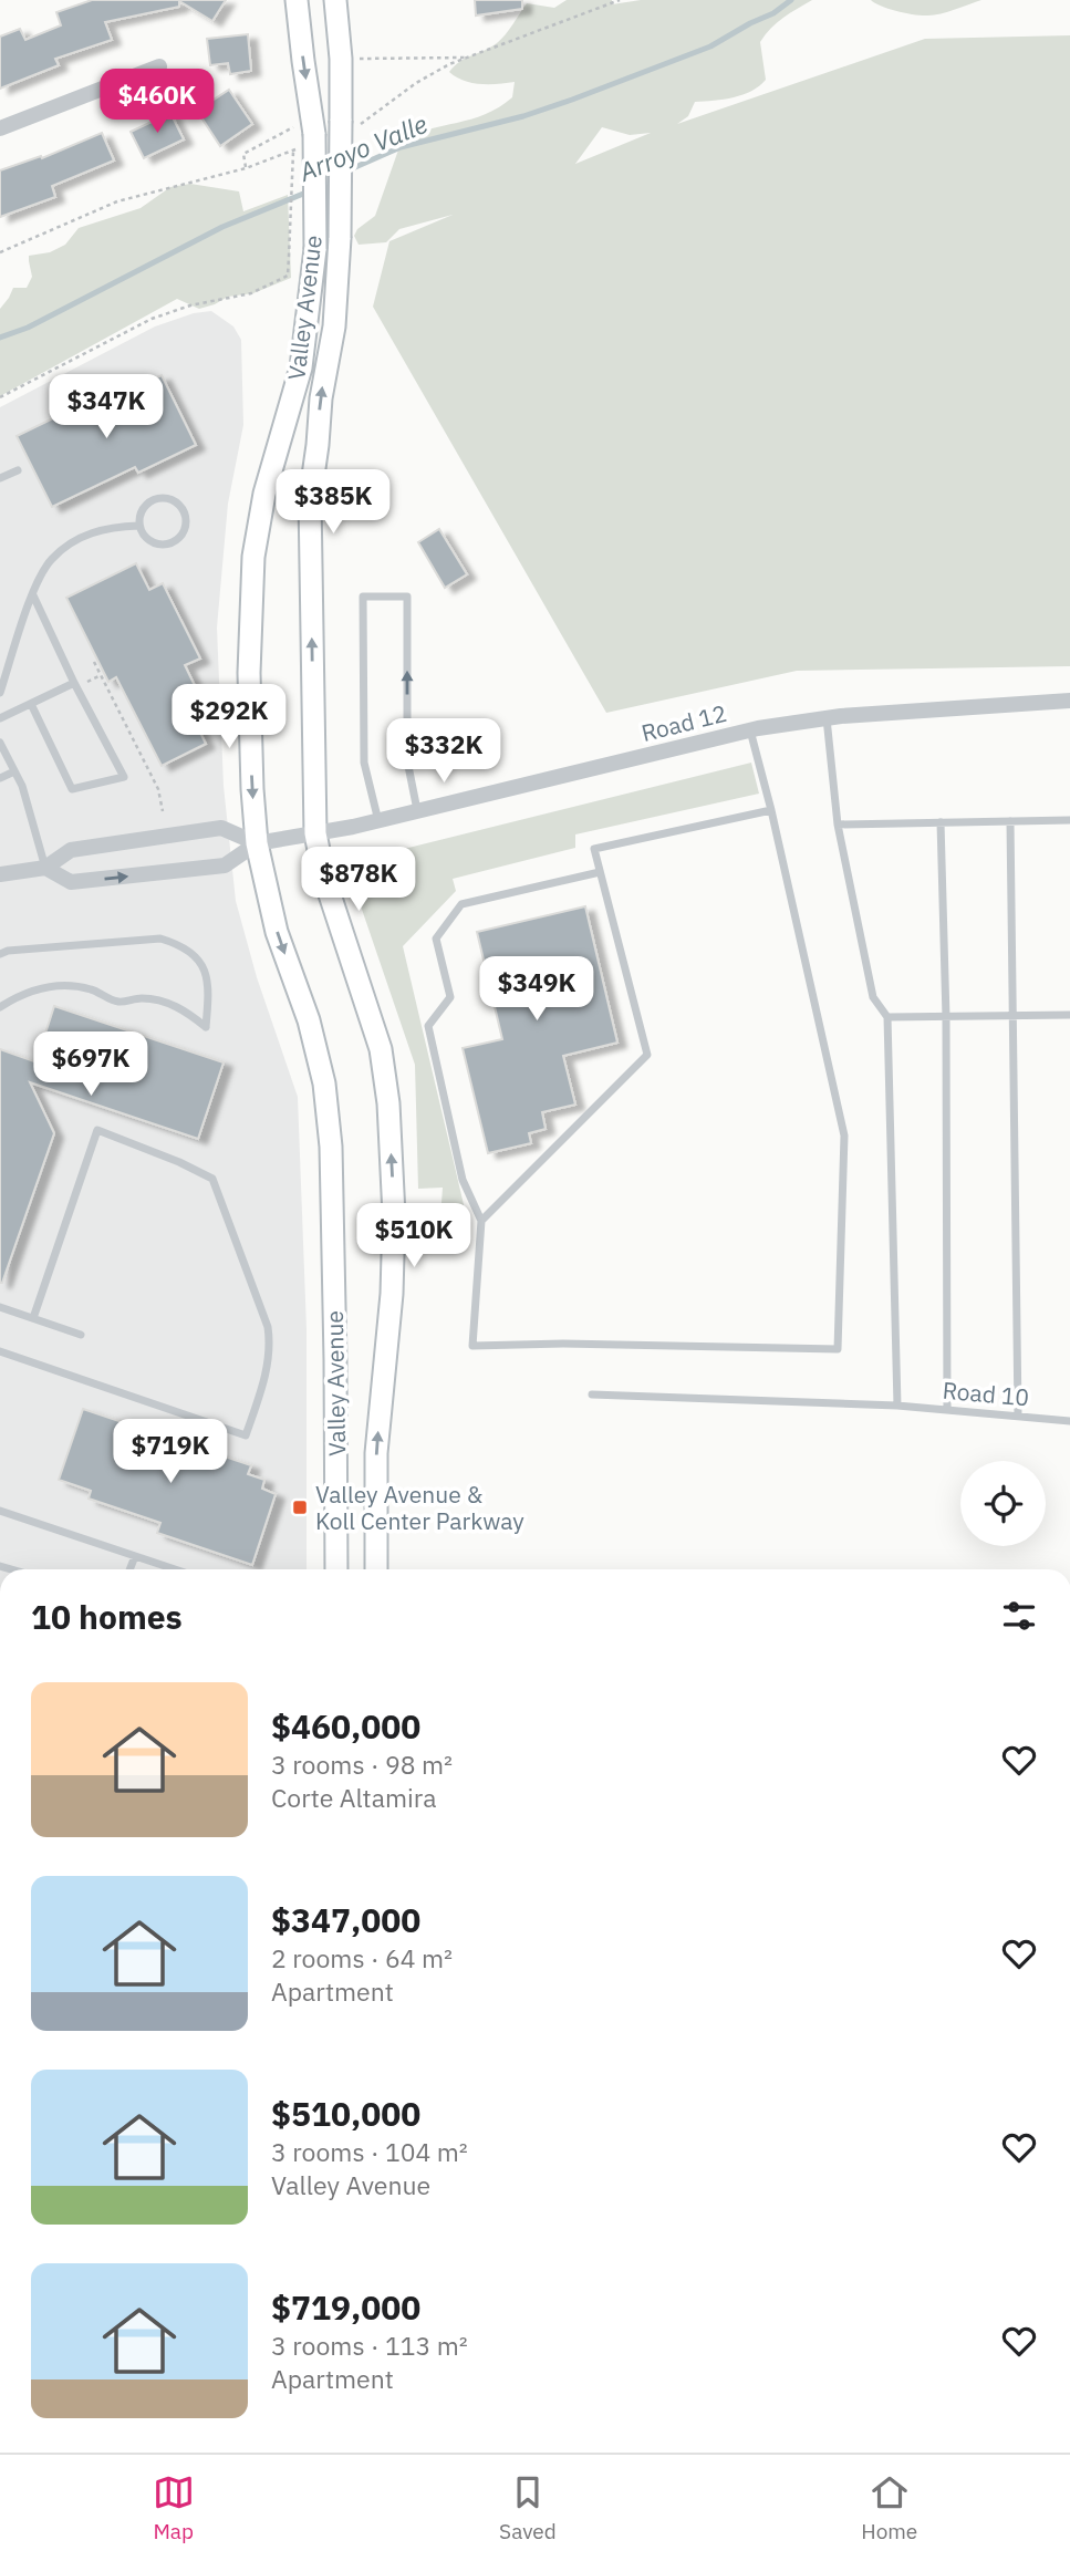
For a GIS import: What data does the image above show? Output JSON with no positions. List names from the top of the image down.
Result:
{
  "streets": {
    "main road": ["Valley Avenue"],
    "street": ["Road 12"],
    "lane": ["Road 10"]
  },
  "crossings": [
    ["Valley Avenue", "Road 12"]
  ],
  "water": ["Arroyo Valle"],
  "places": {
    "transit": ["Valley Avenue & Koll Center Parkway"]
  },
  "page": {
    "price": [
      "$460K",
      "$347K",
      "$385K",
      "$292K",
      "$332K",
      "$878K",
      "$349K",
      "$697K",
      "$510K",
      "$719K"
    ],
    "heading": "10 homes",
    "list": [
      {
        "name": "$460,000",
        "note": "3 rooms · 98 m² · Corte Altamira"
      },
      {
        "name": "$347,000",
        "note": "2 rooms · 64 m² · Apartment"
      },
      {
        "name": "$510,000",
        "note": "3 rooms · 104 m² · Valley Avenue"
      },
      {
        "name": "$719,000",
        "note": "3 rooms · 113 m² · Apartment"
      }
    ],
    "tabs": ["Map", "Saved", "Home"]
  }
}
